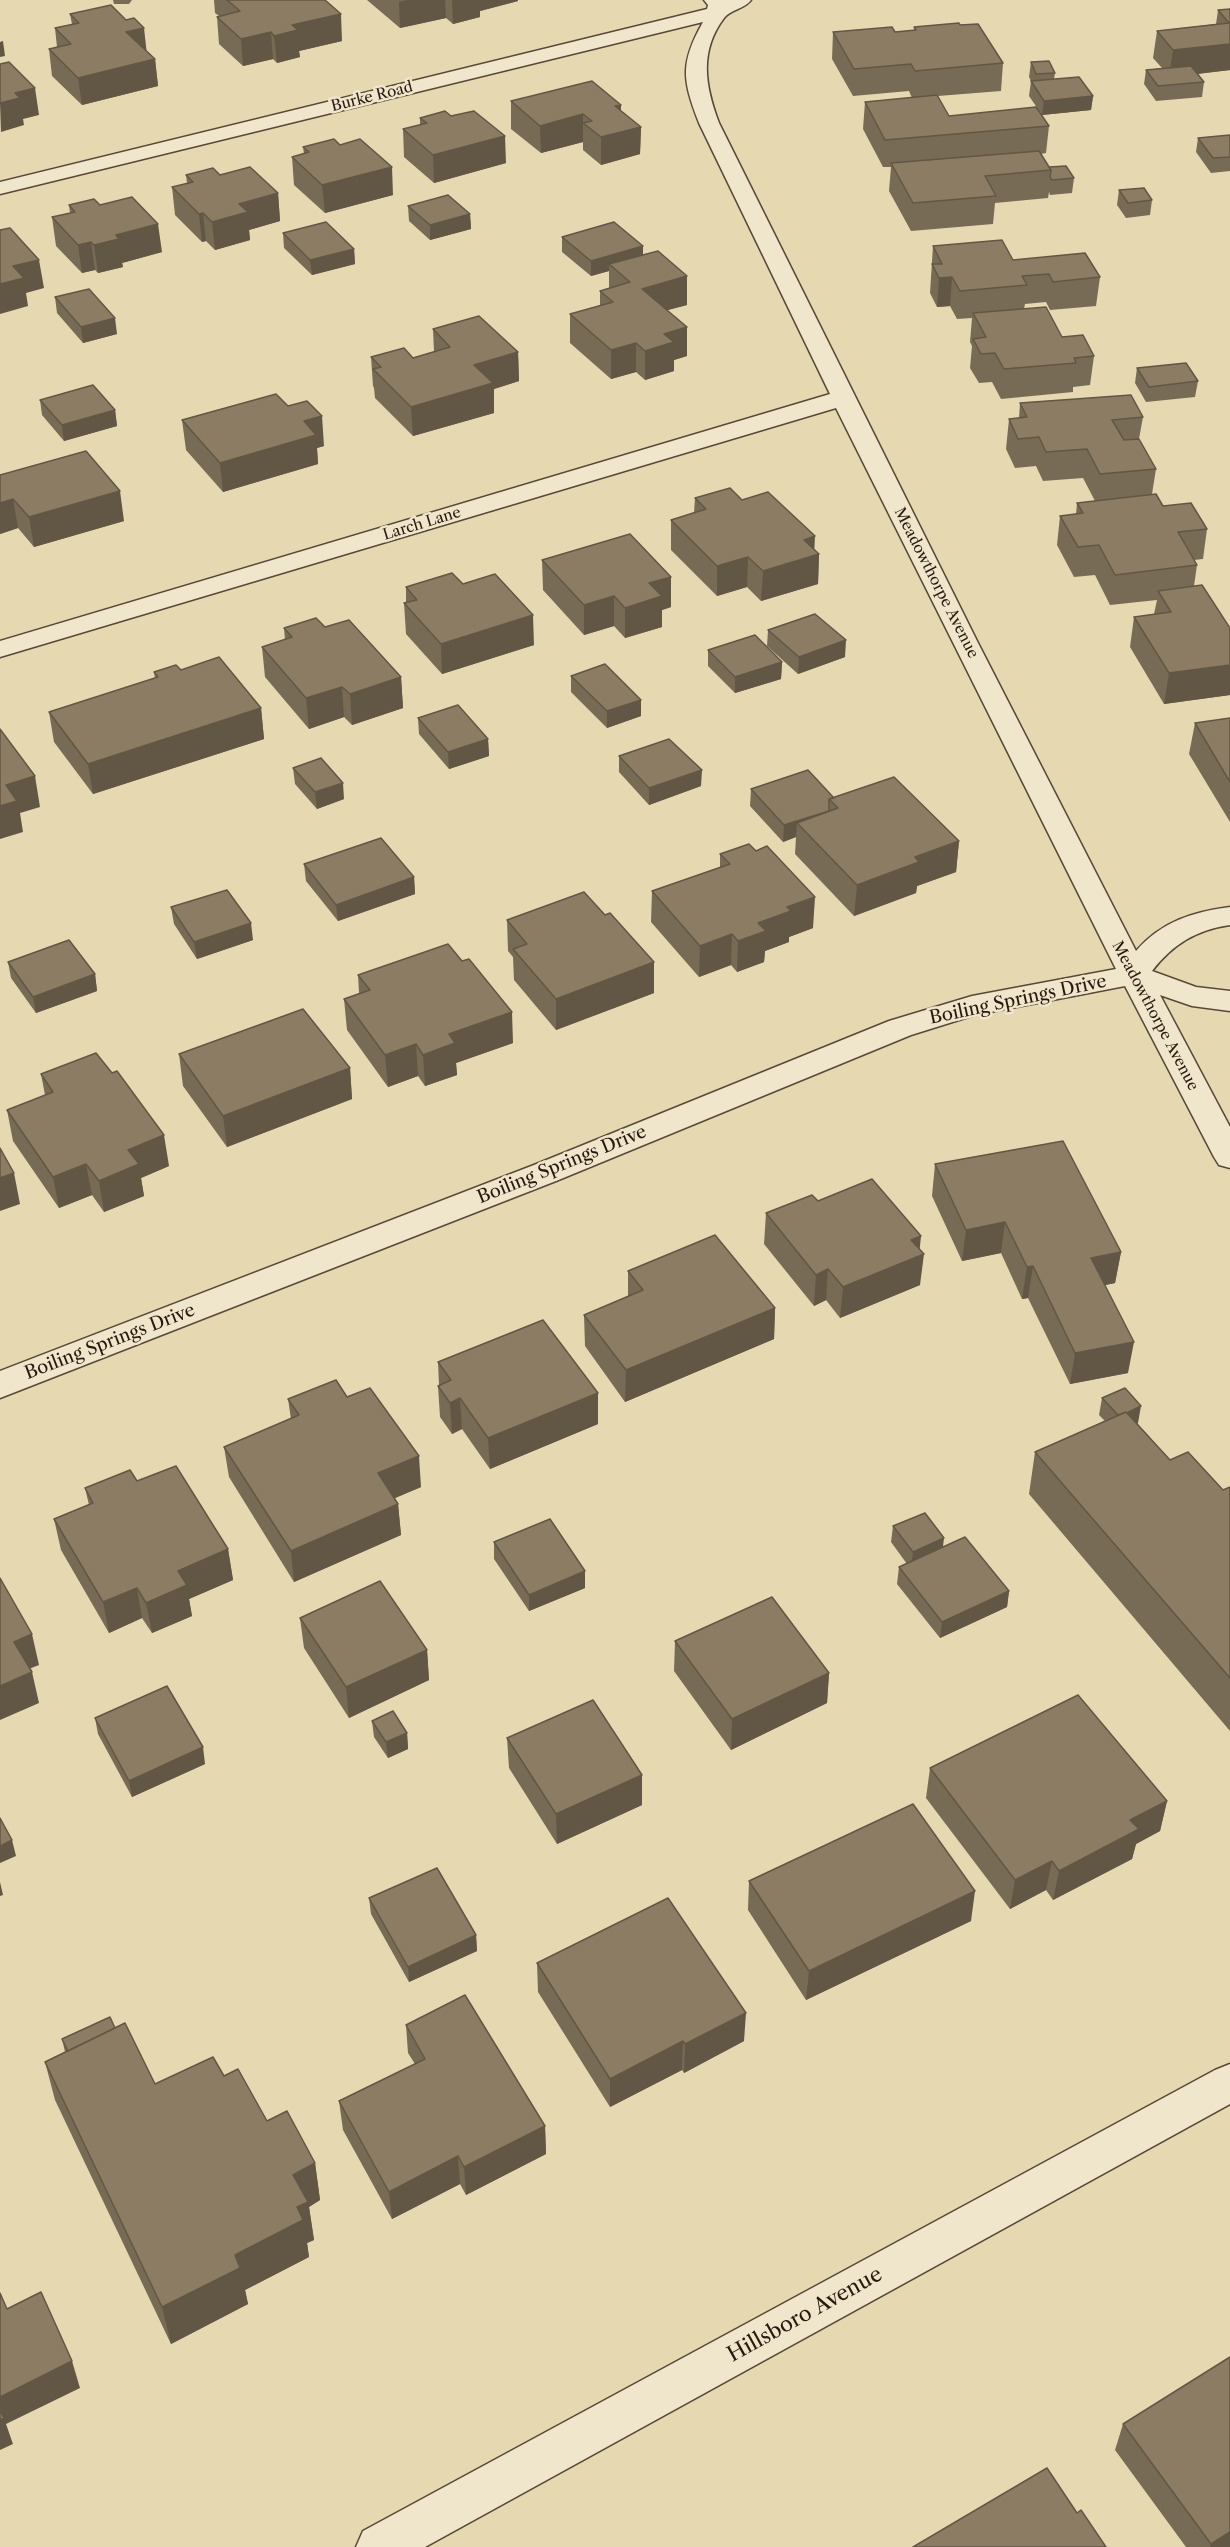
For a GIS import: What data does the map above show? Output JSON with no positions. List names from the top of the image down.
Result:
{
  "streets": {
    "street": [
      "Burke Road",
      "Larch Lane",
      "Meadowthorpe Avenue",
      "Boiling Springs Drive",
      "Hillsboro Avenue"
    ]
  },
  "crossings": [
    ["Burke Road", "Meadowthorpe Avenue"],
    ["Larch Lane", "Meadowthorpe Avenue"],
    ["Meadowthorpe Avenue", "Boiling Springs Drive"]
  ]
}
